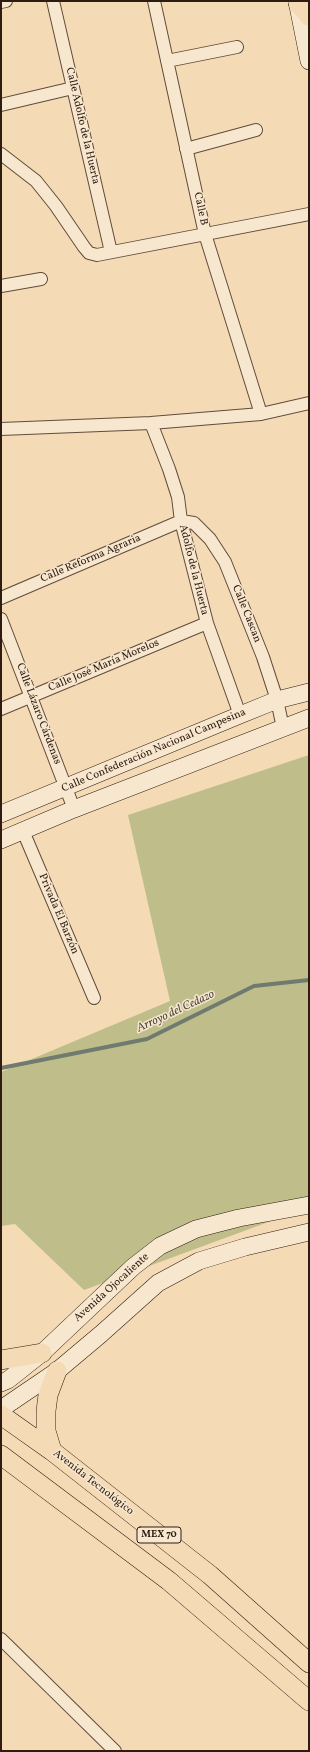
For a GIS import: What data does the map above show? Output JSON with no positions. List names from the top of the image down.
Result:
{
  "streets": {
    "main road": ["Avenida Tecnológico", "MEX 70"],
    "street": [
      "Calle Adolfo de la Huerta",
      "Calle B",
      "Calle Reforma Agraria",
      "Adolfo de la Huerta",
      "Calle Cascan",
      "Calle José María Morelos",
      "Calle Lázaro Cárdenas",
      "Calle Confederación Nacional Campesina",
      "Privada El Barzón",
      "Avenida Ojocaliente"
    ]
  },
  "crossings": [
    ["Calle Reforma Agraria", "Adolfo de la Huerta"],
    ["Calle Reforma Agraria", "Calle Cascan"],
    ["Adolfo de la Huerta", "Calle Cascan"],
    ["Adolfo de la Huerta", "Calle José María Morelos"],
    ["Adolfo de la Huerta", "Calle Confederación Nacional Campesina"],
    ["Calle Cascan", "Calle Confederación Nacional Campesina"],
    ["Calle José María Morelos", "Calle Lázaro Cárdenas"],
    ["Calle Lázaro Cárdenas", "Calle Confederación Nacional Campesina"],
    ["Calle Confederación Nacional Campesina", "Privada El Barzón"]
  ],
  "water": ["Arroyo del Cedazo"]
}
